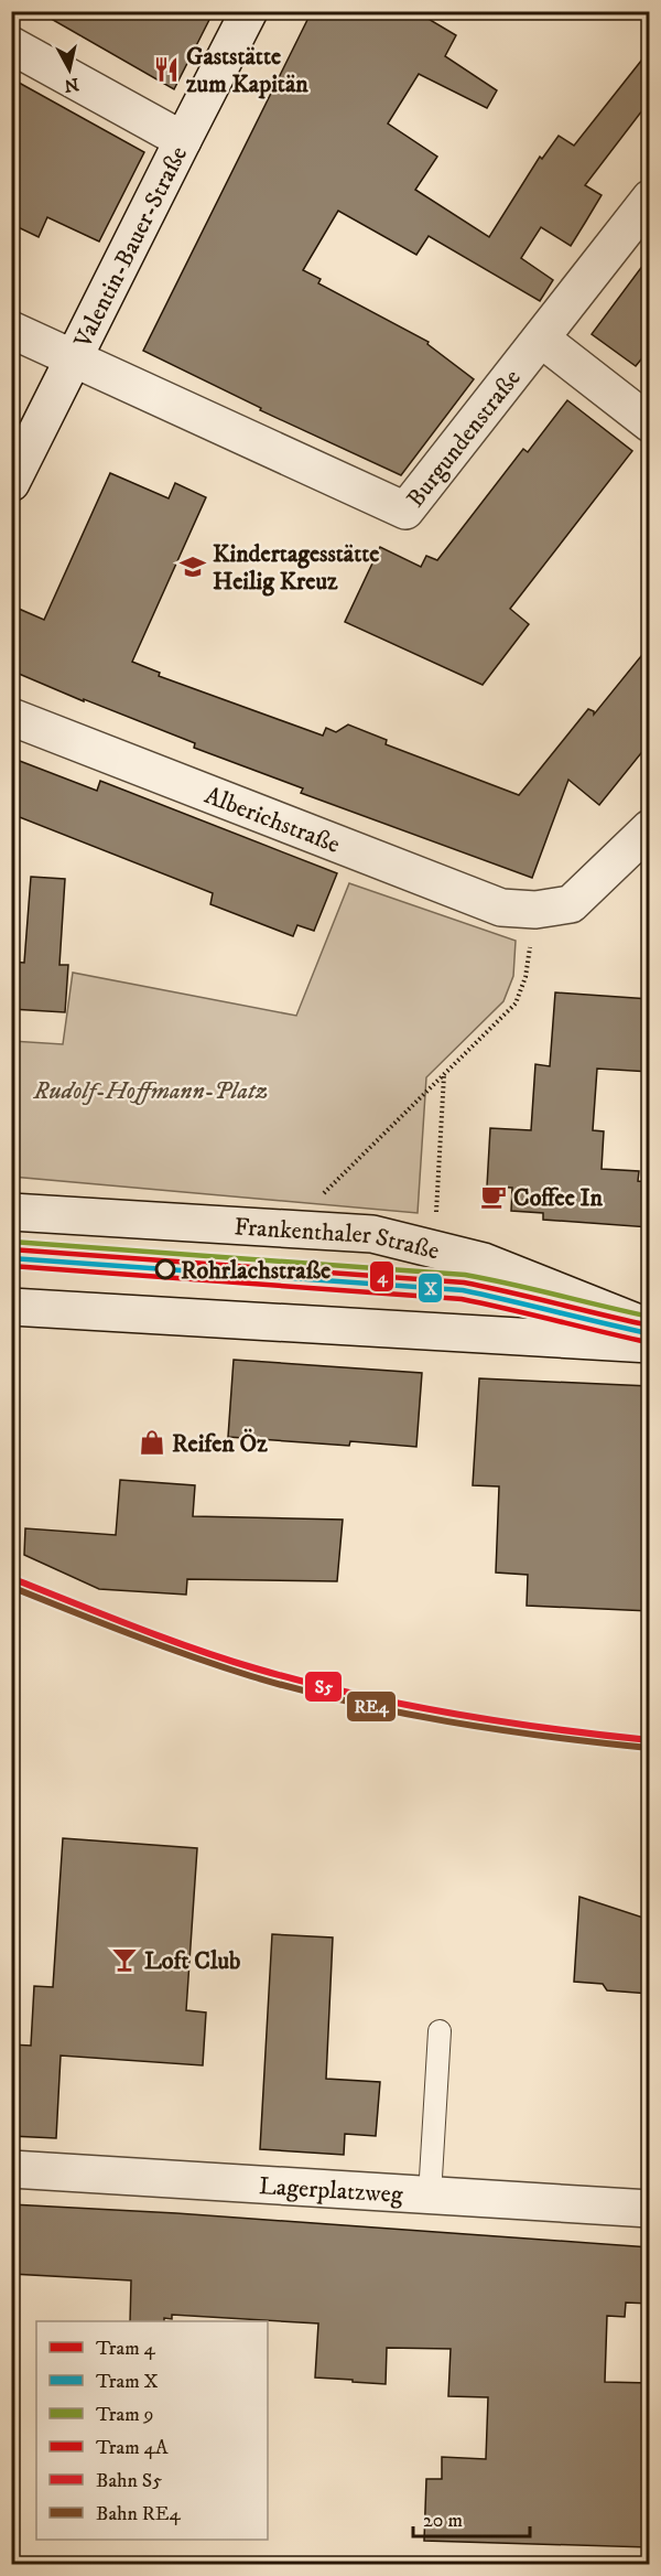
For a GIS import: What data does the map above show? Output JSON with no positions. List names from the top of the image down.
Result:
{
  "streets": {
    "street": [
      "Valentin-Bauer-Straße",
      "Burgundenstraße",
      "Alberichstraße",
      "Frankenthaler Straße",
      "Lagerplatzweg"
    ]
  },
  "crossings": [
    ["Valentin-Bauer-Straße", "Burgundenstraße"]
  ],
  "parks": ["Rudolf-Hoffmann-Platz"],
  "places": {
    "restaurant": ["Gaststätte zum Kapitän"],
    "school or university": ["Kindertagesstätte Heilig Kreuz"],
    "cafe": ["Coffee In"],
    "other": ["Rohrlachstraße"],
    "shop": ["Reifen Öz"],
    "bar": ["Loft Club"]
  },
  "lines": [
    "tram line 9",
    "tram line 4",
    "tram line X",
    "tram line 4A",
    "rail line S5",
    "rail line RE4"
  ],
  "legend": [
    "Tram 4",
    "Tram X",
    "Tram 9",
    "Tram 4A",
    "Bahn S5",
    "Bahn RE4"
  ],
  "scale_bar": "20 m",
  "north": "bottom"
}
